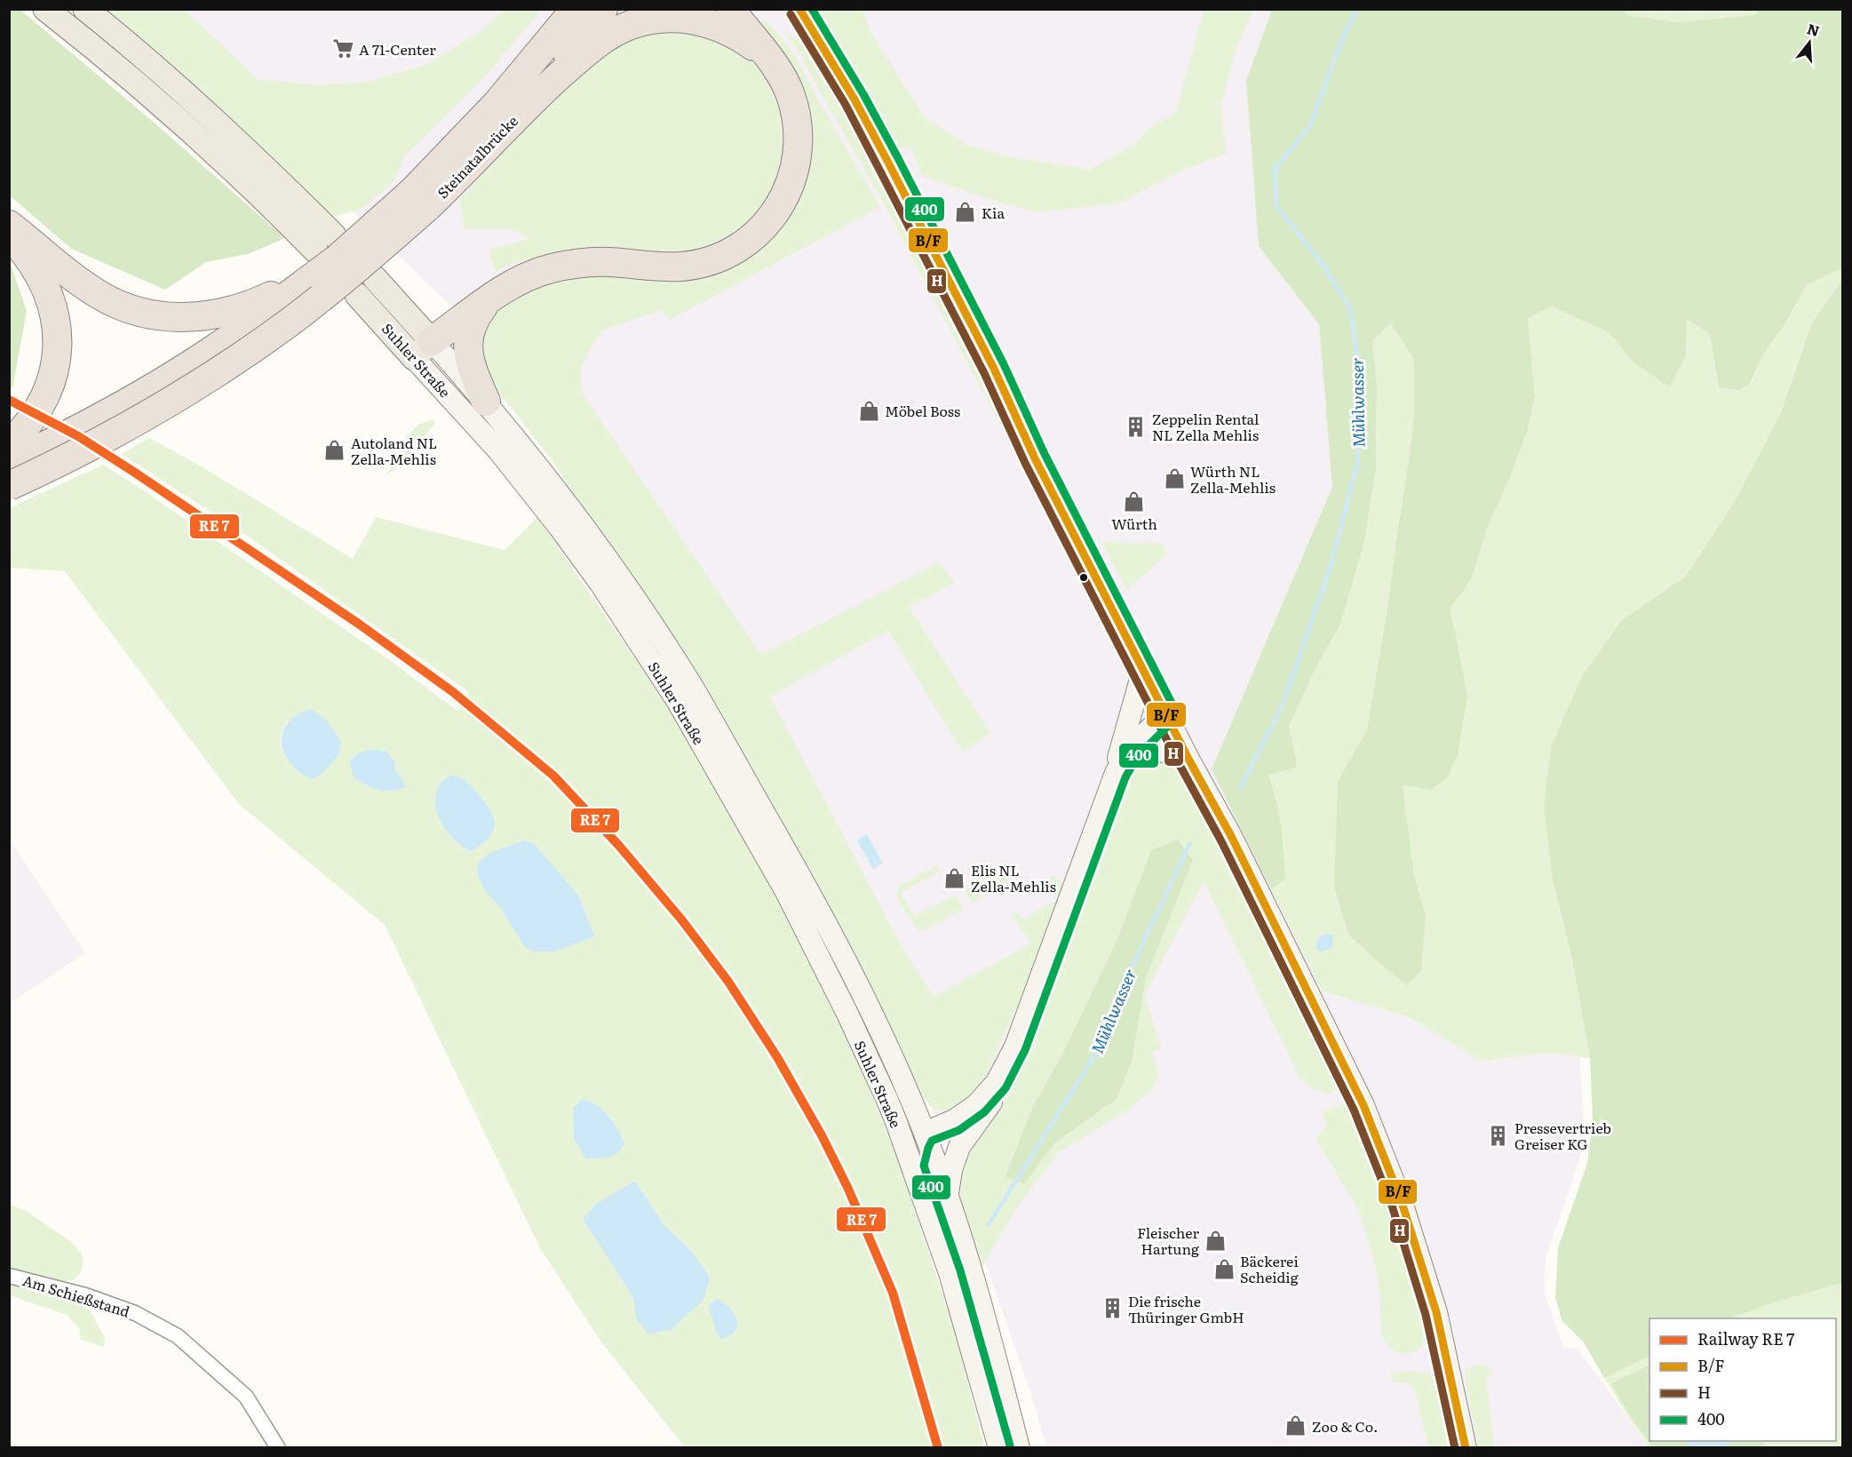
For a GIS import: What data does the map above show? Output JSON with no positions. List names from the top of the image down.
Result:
{
  "streets": {
    "highway": ["Steinatalbrücke"],
    "main road": ["Suhler Straße"],
    "street": ["Am Schießstand"]
  },
  "water": ["Mühlwasser"],
  "places": {
    "supermarket": ["A 71-Center"],
    "shop": [
      "Kia",
      "Möbel Boss",
      "Autoland NL Zella-Mehlis",
      "Würth NL Zella-Mehlis",
      "Würth",
      "Elis NL Zella-Mehlis",
      "Fleischer Hartung",
      "Bäckerei Scheidig",
      "Zoo & Co."
    ],
    "building": ["Zeppelin Rental NL Zella Mehlis", "Pressevertrieb Greiser KG", "Die frische Thüringer GmbH"]
  },
  "lines": ["transit line B/F", "transit line 400", "transit line H"],
  "legend": [
    "Railway RE 7",
    "B/F",
    "H",
    "400"
  ],
  "north": "top"
}
